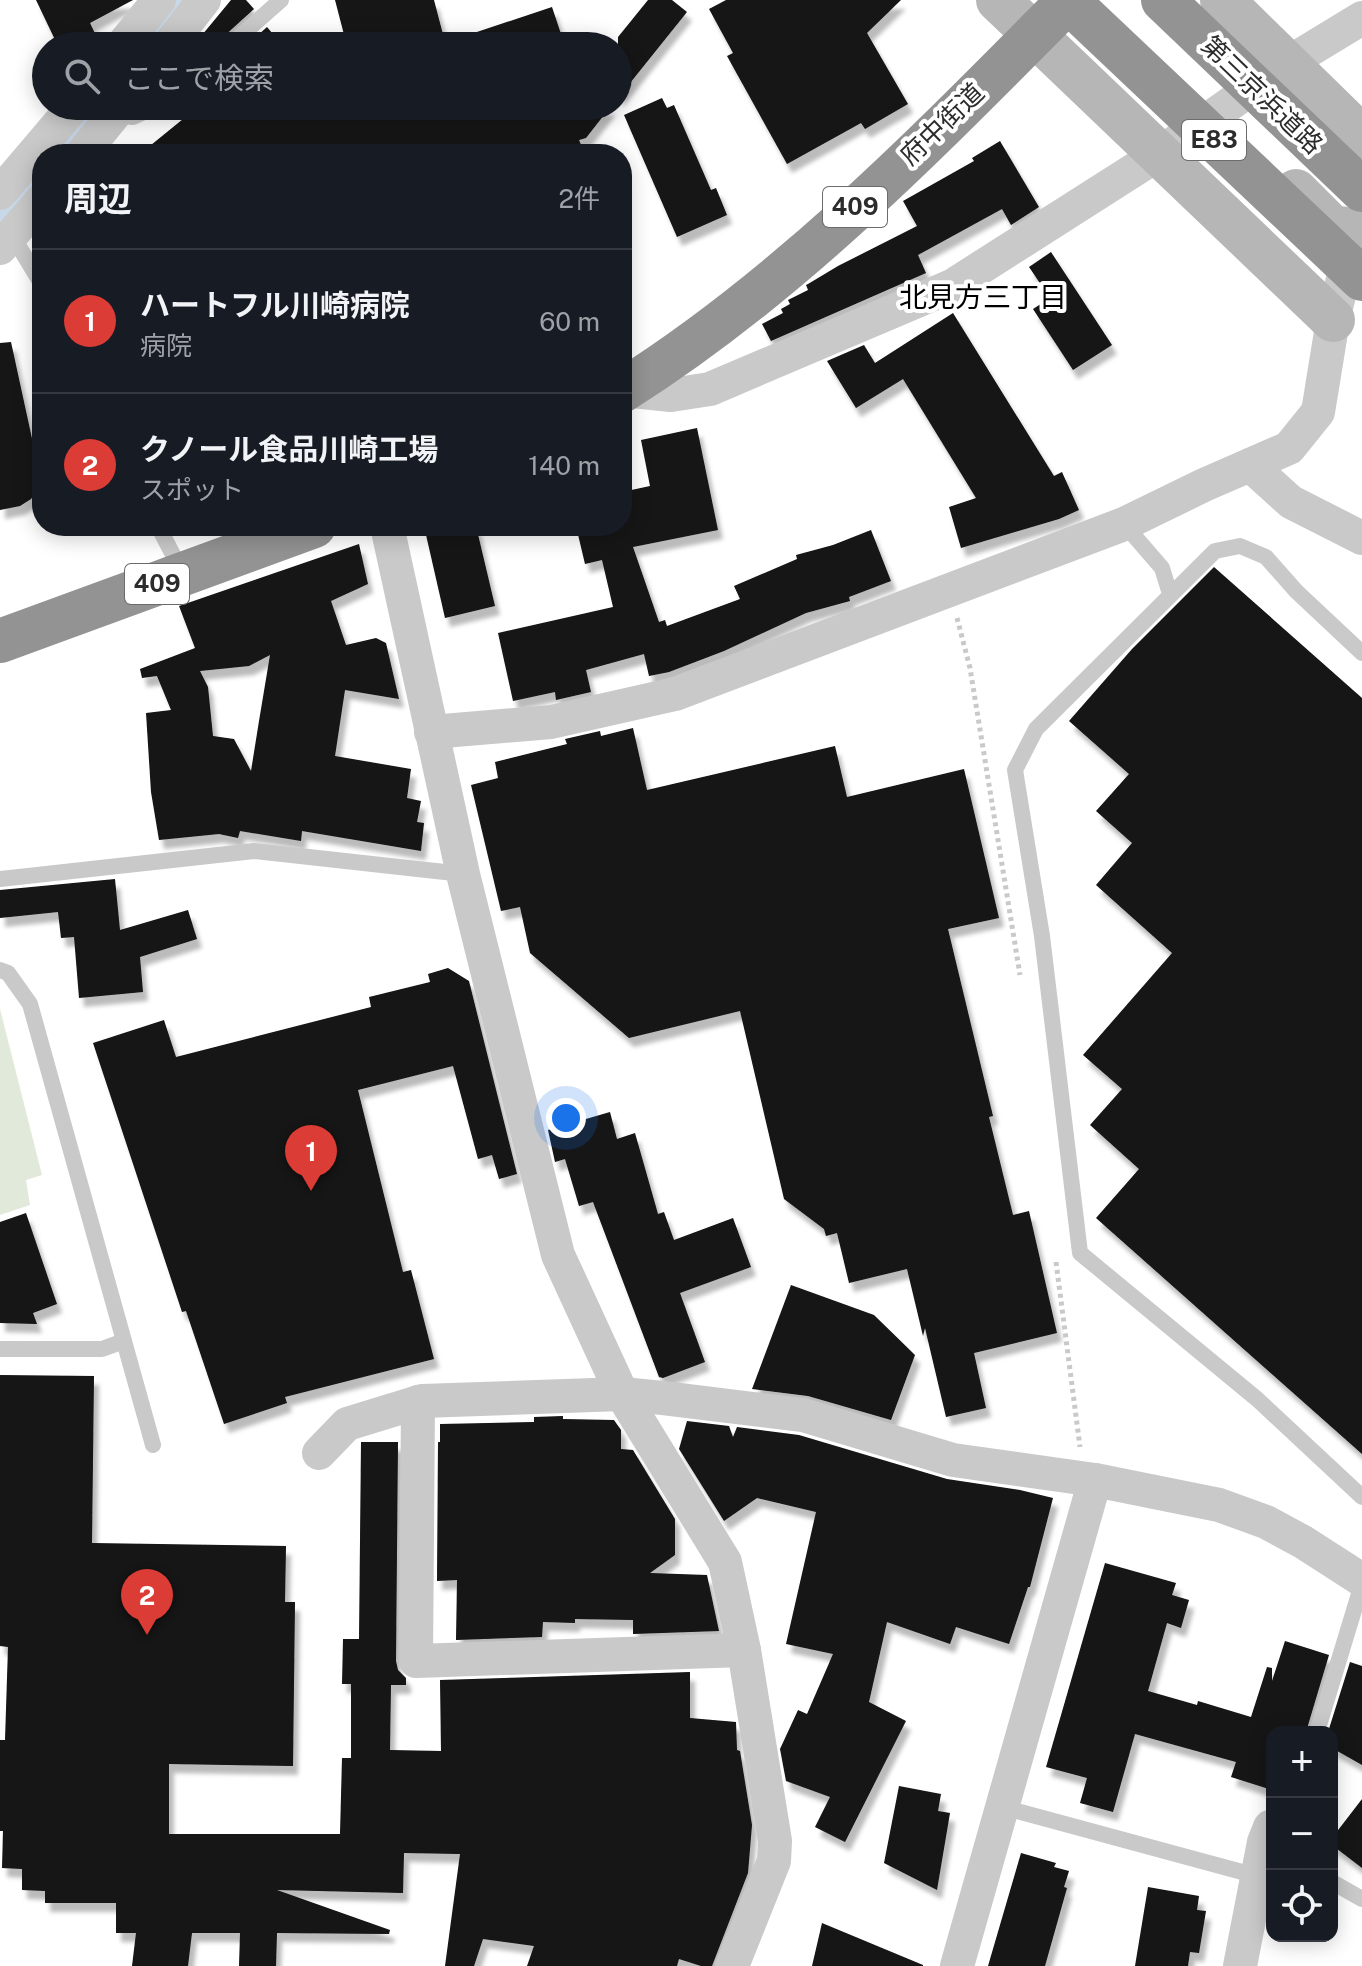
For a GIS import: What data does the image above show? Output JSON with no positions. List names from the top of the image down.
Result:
{
  "streets": {
    "highway": [
      "第三京浜道路",
      "府中街道",
      "E83",
      "409"
    ]
  },
  "crossings": [
    ["府中街道", "E83"]
  ],
  "districts": ["北見方三丁目"],
  "page": {
    "search": "ここで検索",
    "heading": ["周辺", "2件"],
    "list": [
      {
        "mark": "1",
        "name": "ハートフル川崎病院",
        "note": "病院",
        "value": "60 m"
      },
      {
        "mark": "2",
        "name": "クノール食品川崎工場",
        "note": "スポット",
        "value": "140 m"
      }
    ],
    "pins": ["1", "2"],
    "map_buttons": ["+", "−"]
  }
}
